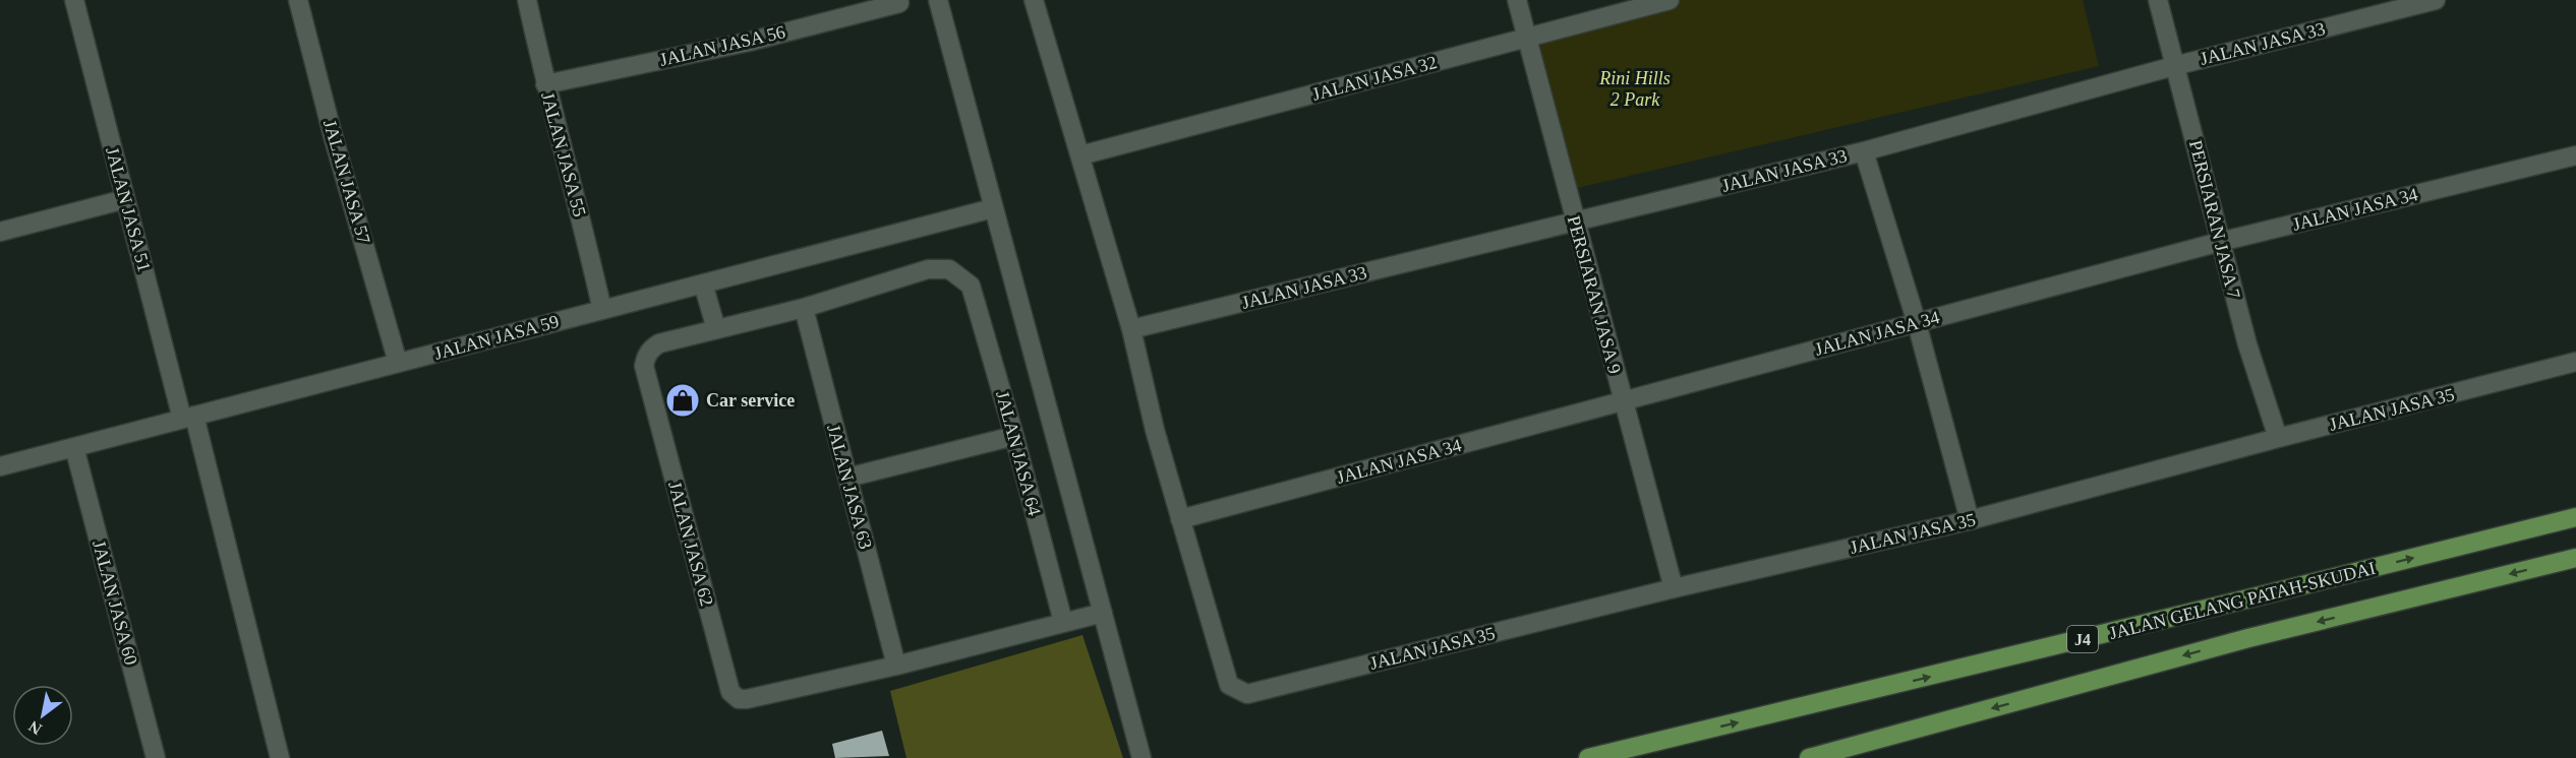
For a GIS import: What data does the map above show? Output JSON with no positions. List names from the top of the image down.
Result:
{
  "streets": {
    "main road": ["JALAN GELANG PATAH-SKUDAI", "J4"],
    "street": [
      "JALAN JASA 33",
      "JALAN JASA 56",
      "JALAN JASA 32",
      "JALAN JASA 55",
      "JALAN JASA 57",
      "JALAN JASA 51",
      "JALAN JASA 34",
      "PERSIARAN JASA 7",
      "PERSIARAN JASA 9",
      "JALAN JASA 59",
      "JALAN JASA 35",
      "JALAN JASA 64",
      "JALAN JASA 63",
      "JALAN JASA 62",
      "JALAN JASA 60"
    ]
  },
  "crossings": [
    ["JALAN JASA 33", "PERSIARAN JASA 7"],
    ["JALAN JASA 33", "PERSIARAN JASA 9"],
    ["JALAN JASA 56", "JALAN JASA 55"],
    ["JALAN JASA 32", "PERSIARAN JASA 9"],
    ["JALAN JASA 55", "JALAN JASA 59"],
    ["JALAN JASA 57", "JALAN JASA 59"],
    ["JALAN JASA 51", "JALAN JASA 59"],
    ["JALAN JASA 34", "PERSIARAN JASA 7"],
    ["JALAN JASA 34", "PERSIARAN JASA 9"],
    ["JALAN JASA 34", "JALAN JASA 35"],
    ["PERSIARAN JASA 7", "JALAN JASA 35"],
    ["PERSIARAN JASA 9", "JALAN JASA 35"],
    ["JALAN JASA 59", "JALAN JASA 60"],
    ["JALAN JASA 64", "JALAN JASA 62"],
    ["JALAN JASA 63", "JALAN JASA 62"]
  ],
  "parks": ["Rini Hills 2 Park"],
  "places": {
    "shop": ["Car service"]
  },
  "north": "bottom left"
}
